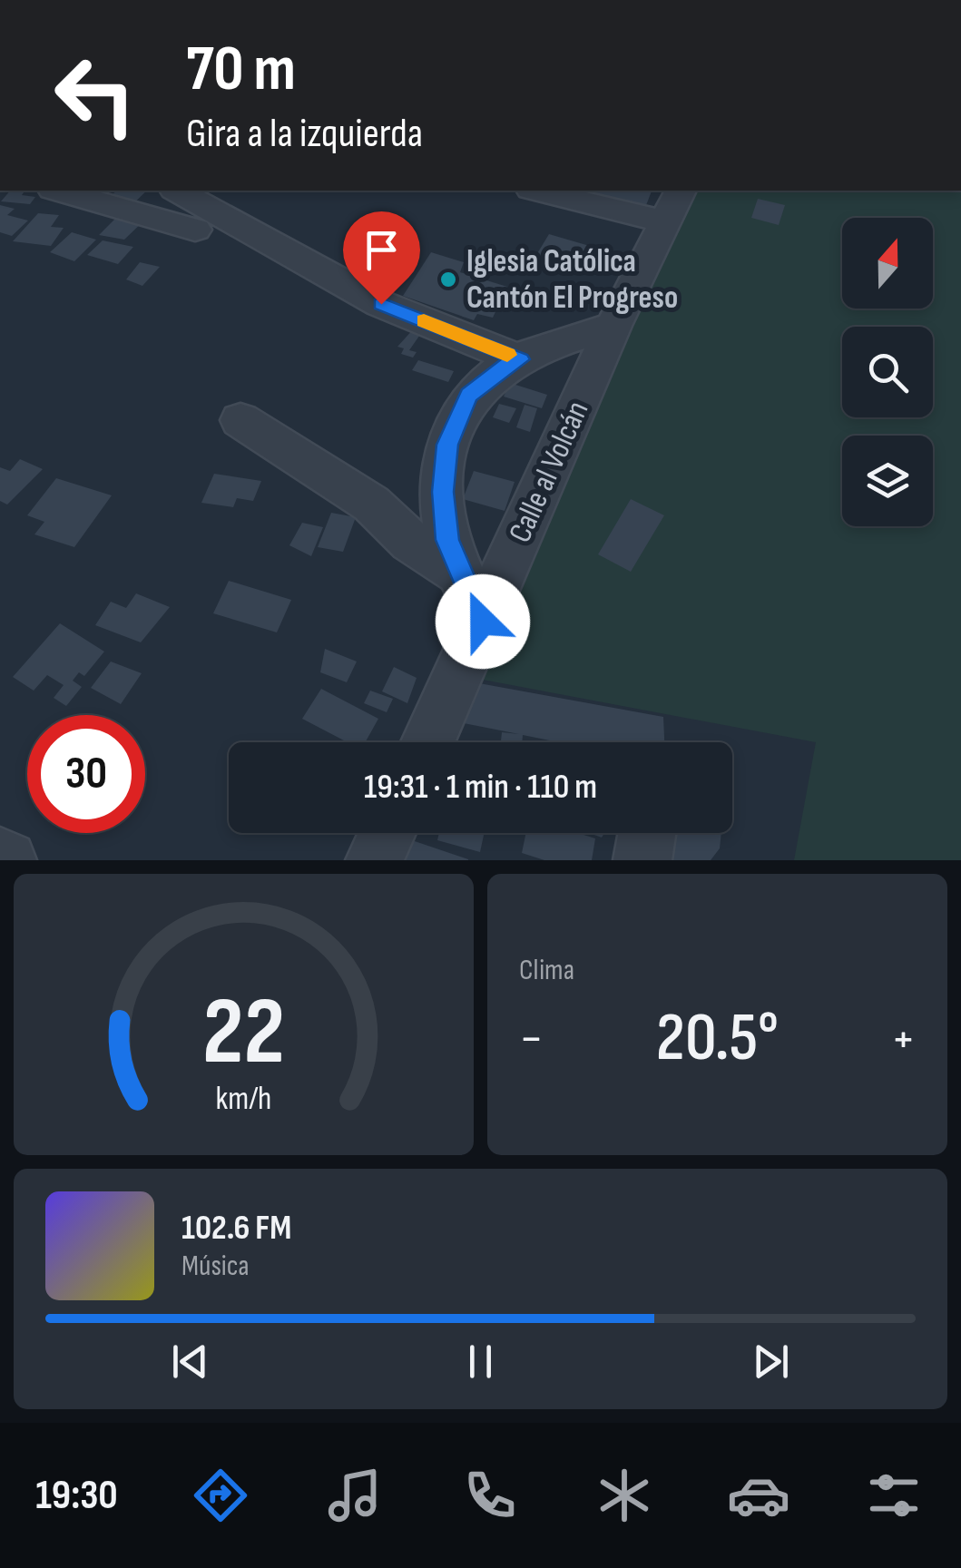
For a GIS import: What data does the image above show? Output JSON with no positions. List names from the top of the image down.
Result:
{
  "streets": {
    "street": ["Calle al Volcán"]
  },
  "places": ["Iglesia Católica Cantón El Progreso"],
  "north": "top",
  "page": {
    "turn": ["70 m", "Gira a la izquierda"],
    "limit": "30",
    "trip": "19:31 · 1 min · 110 m",
    "tile": "Clima",
    "heat": ["−", "20.5°", "+"],
    "song": ["102.6 FM", "Música"],
    "tabs": "19:30",
    "gauge": ["22", "km/h"]
  }
}
